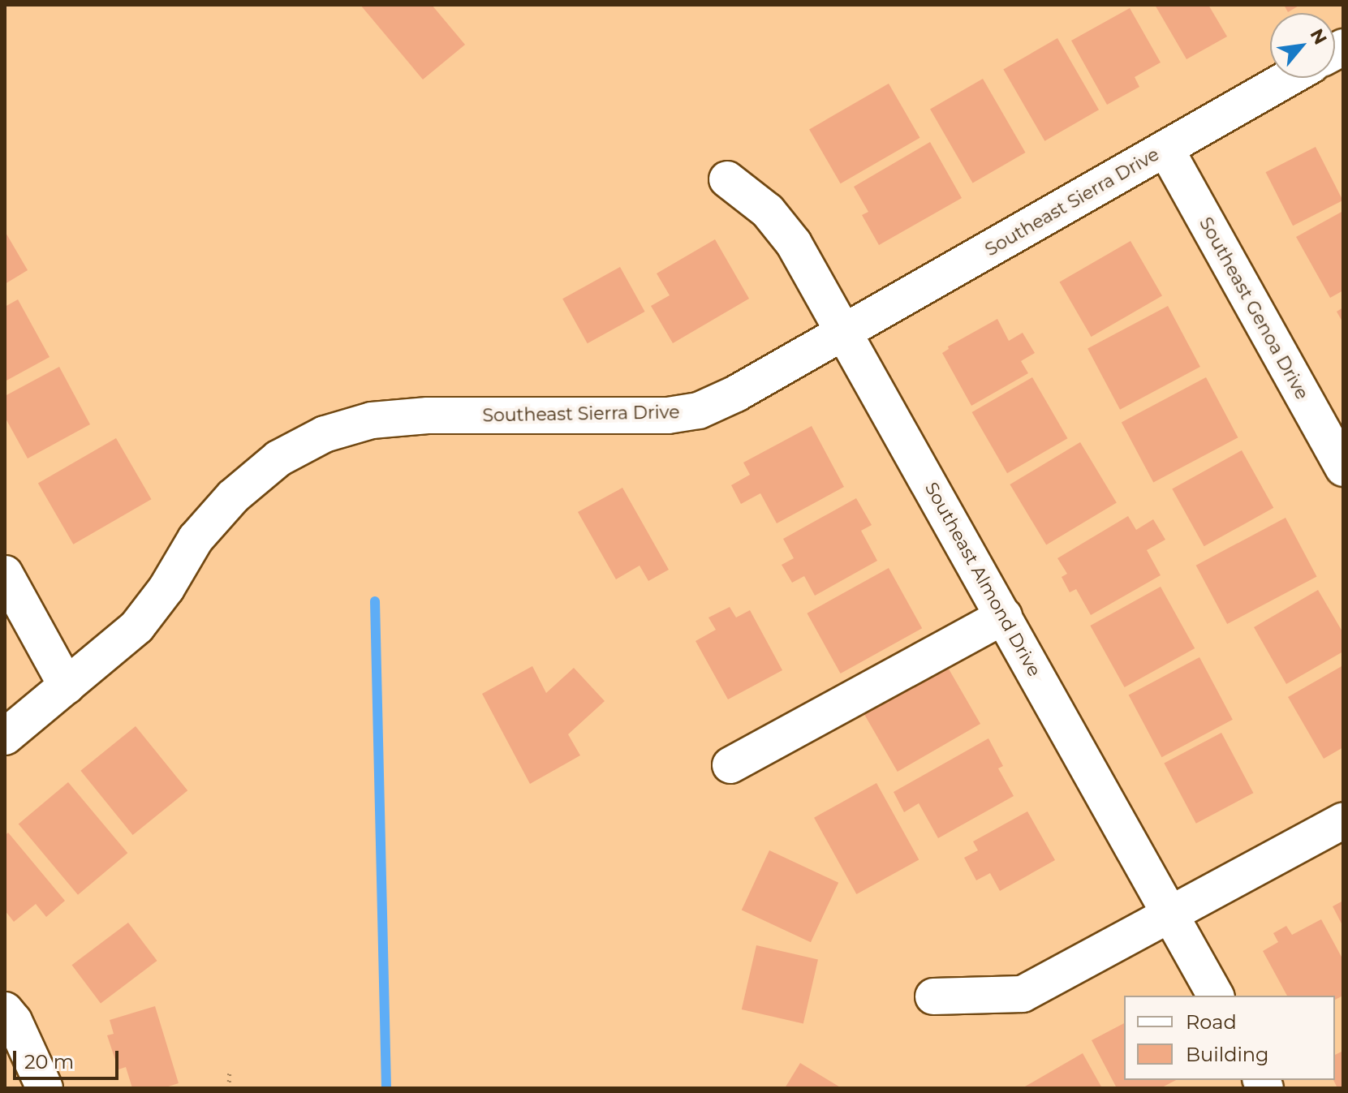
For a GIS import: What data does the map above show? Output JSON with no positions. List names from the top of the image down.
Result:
{
  "streets": {
    "street": ["Southeast Sierra Drive", "Southeast Genoa Drive", "Southeast Almond Drive"]
  },
  "crossings": [
    ["Southeast Sierra Drive", "Southeast Genoa Drive"],
    ["Southeast Sierra Drive", "Southeast Almond Drive"]
  ],
  "legend": ["Road", "Building"],
  "scale_bar": "20 m",
  "north": "top right"
}
